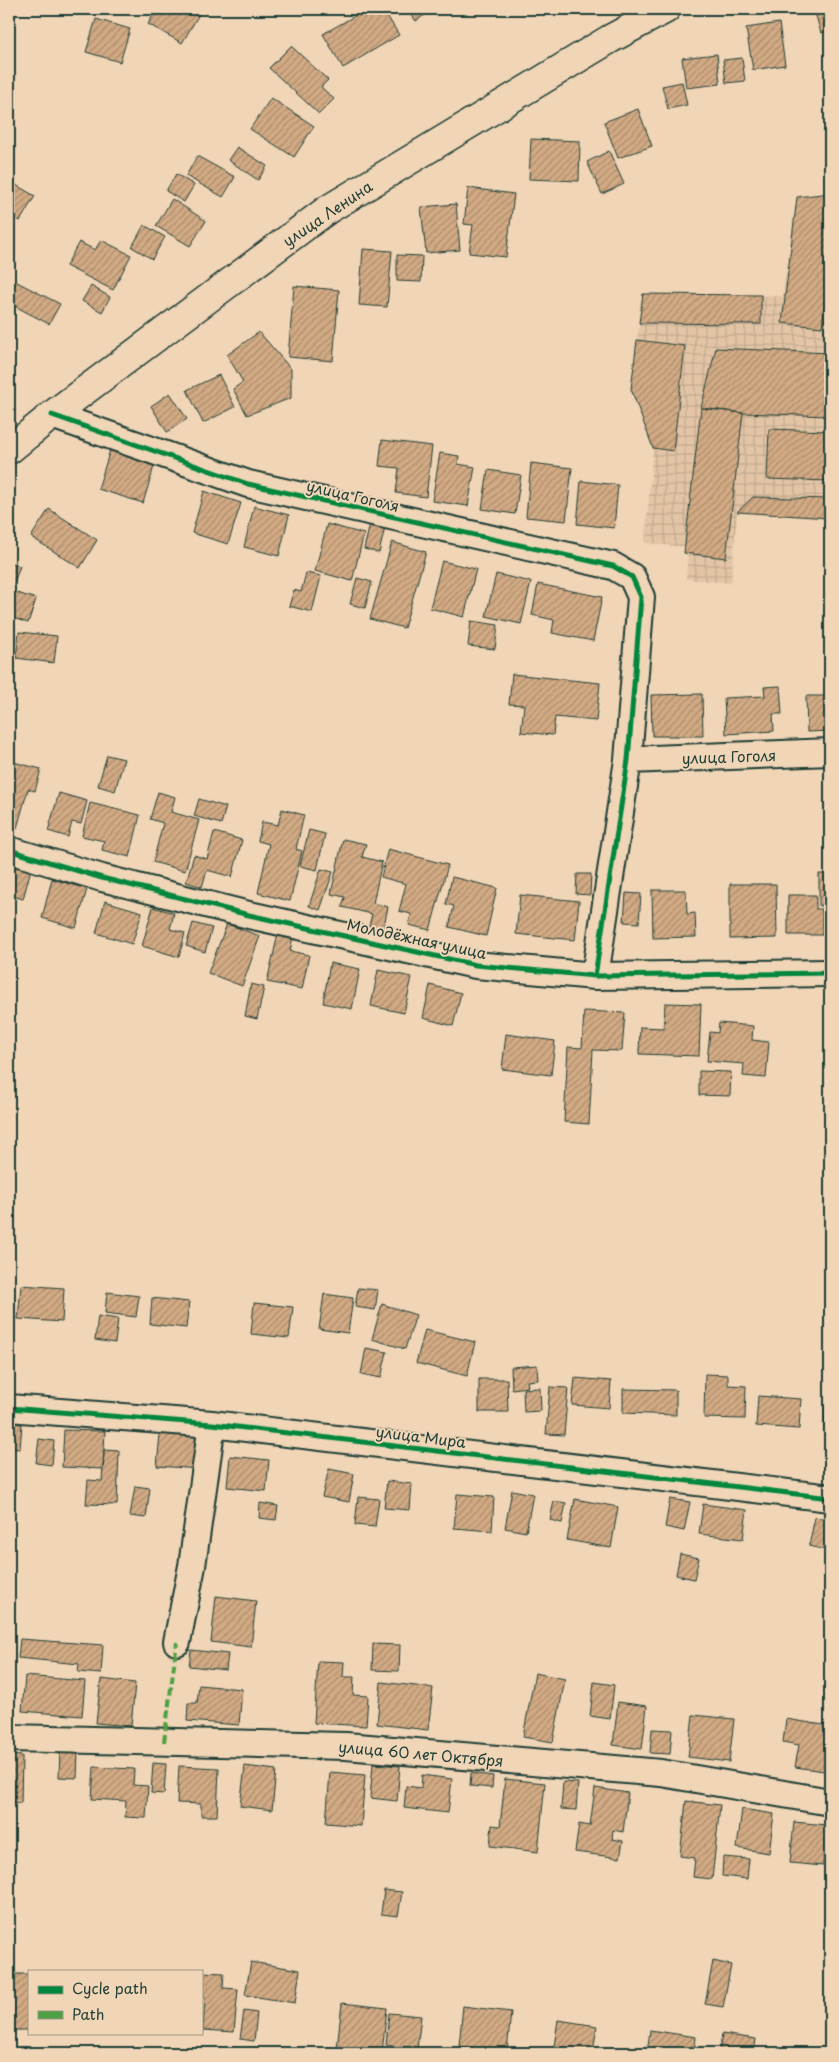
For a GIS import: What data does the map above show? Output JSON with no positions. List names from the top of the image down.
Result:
{
  "streets": {
    "main road": ["улица Ленина"],
    "street": [
      "улица Гоголя",
      "Молодёжная улица",
      "улица Мира",
      "улица 60 лет Октября"
    ]
  },
  "crossings": [
    ["улица Ленина", "улица Гоголя"]
  ],
  "legend": ["Cycle path", "Path"]
}
